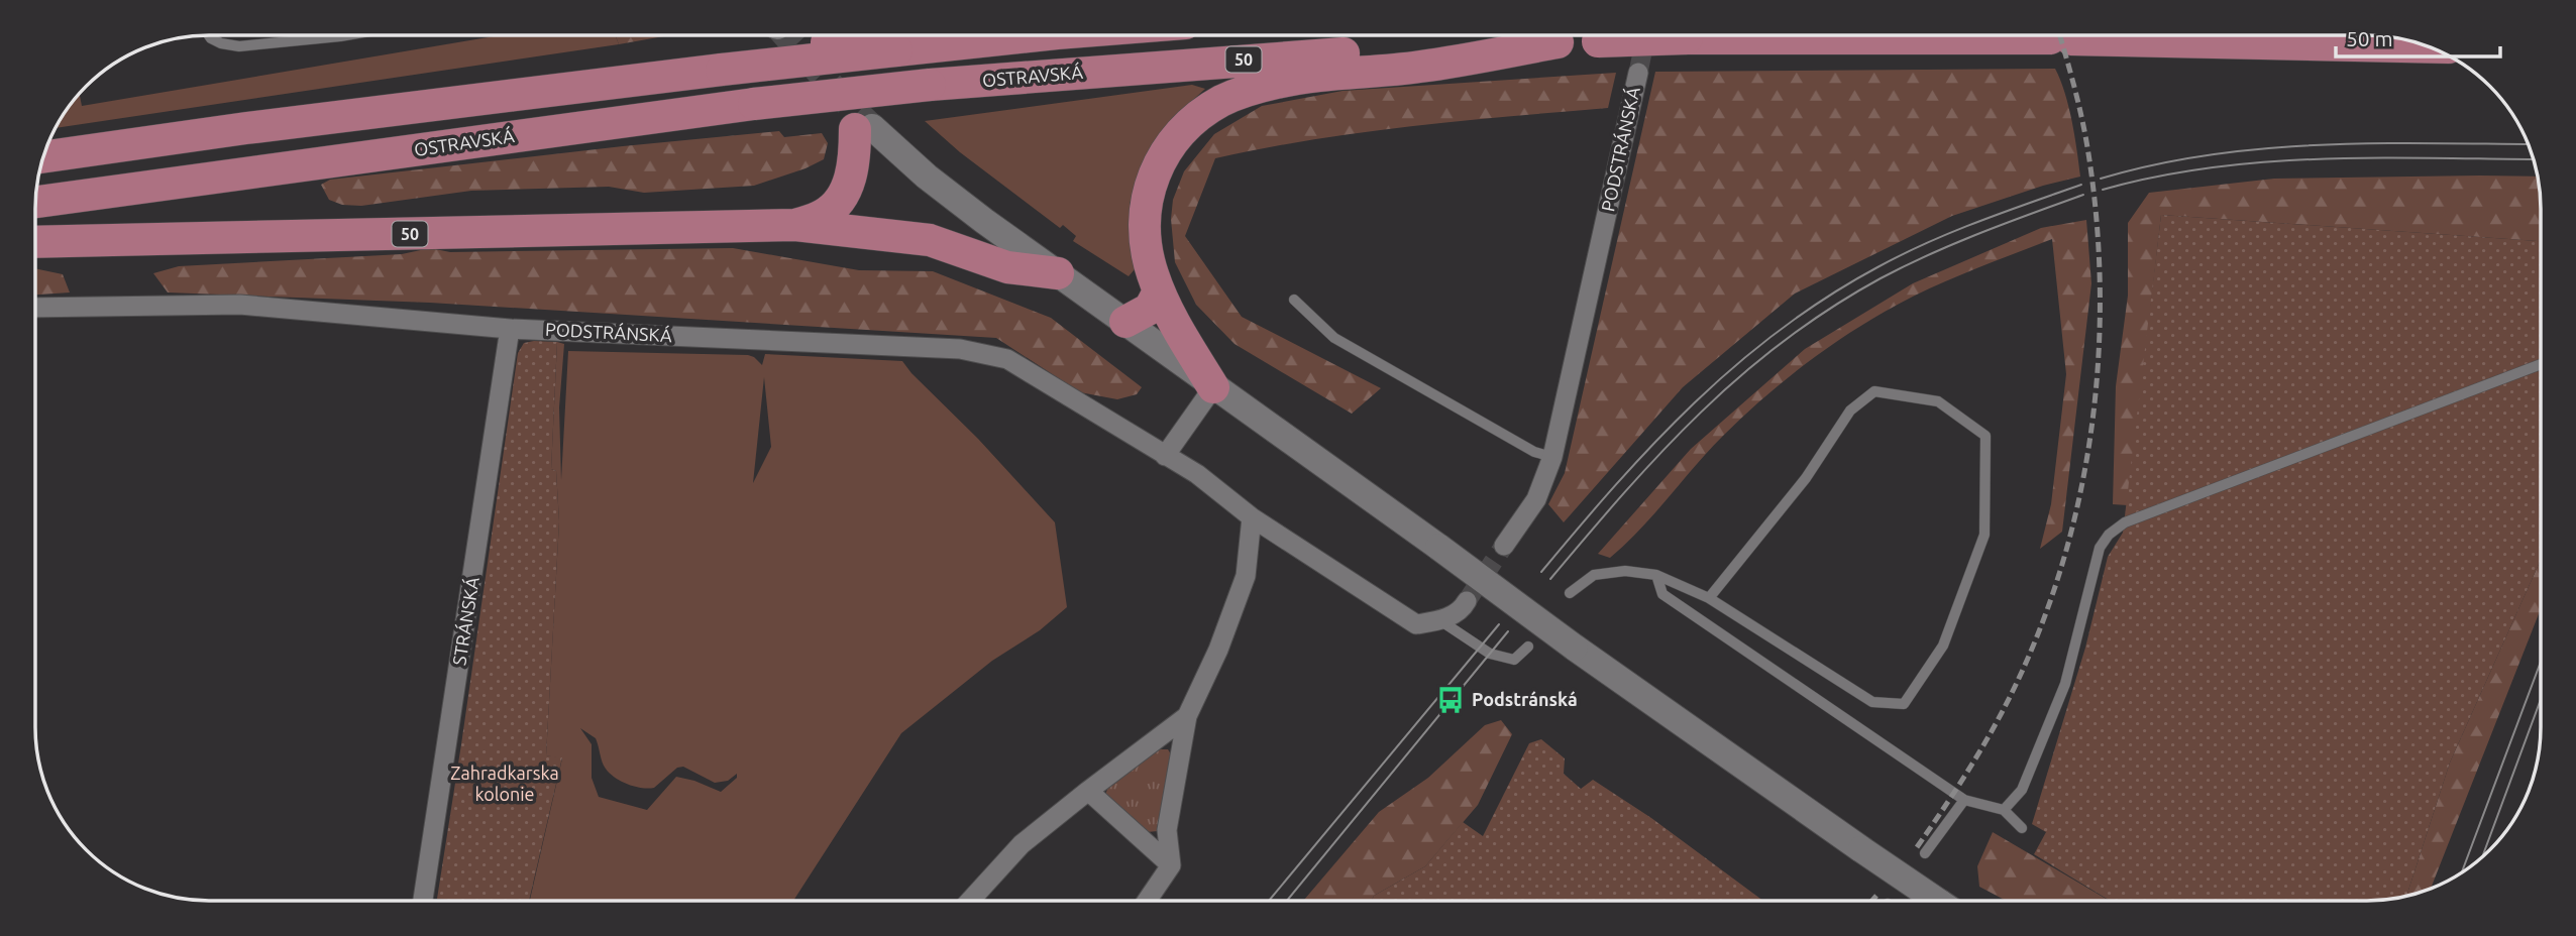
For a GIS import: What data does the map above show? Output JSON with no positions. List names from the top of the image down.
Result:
{
  "streets": {
    "highway": ["50", "OSTRAVSKÁ"],
    "street": ["PODSTRÁNSKÁ", "STRÁNSKÁ"]
  },
  "crossings": [
    ["50", "OSTRAVSKÁ"],
    ["PODSTRÁNSKÁ", "STRÁNSKÁ"]
  ],
  "parks": ["Zahradkarska kolonie"],
  "places": {
    "bus stop": ["Podstránská"]
  },
  "scale_bar": "50 m"
}
